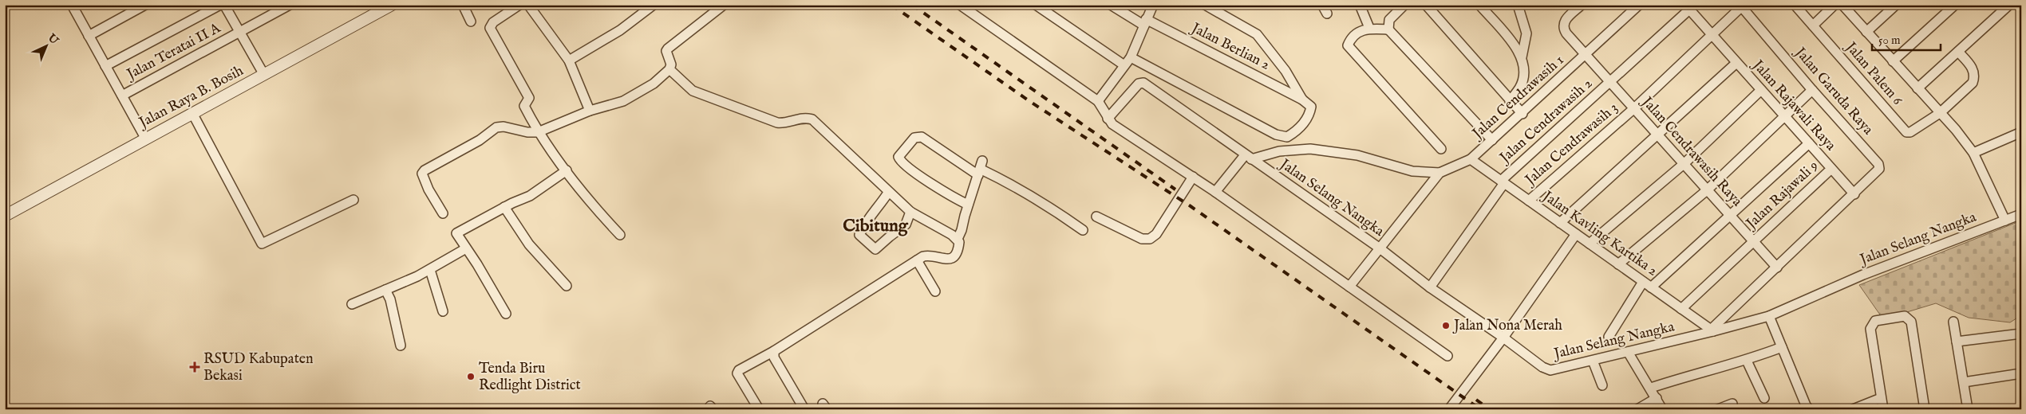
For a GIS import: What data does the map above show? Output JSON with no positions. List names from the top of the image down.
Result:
{
  "streets": {
    "street": [
      "Jalan Berlian 2",
      "Jalan Teratai II A",
      "Jalan Palem 6",
      "Jalan Garuda Raya",
      "Jalan Raya B. Bosih",
      "Jalan Cendrawasih 1",
      "Jalan Rajawali Raya",
      "Jalan Cendrawasih 2",
      "Jalan Cendrawasih 3",
      "Jalan Cendrawasih Raya",
      "Jalan Rajawali 9",
      "Jalan Selang Nangka",
      "Jalan Kavling Kartika 2"
    ]
  },
  "crossings": [
    ["Jalan Garuda Raya", "Jalan Rajawali Raya"],
    ["Jalan Garuda Raya", "Jalan Cendrawasih 3"],
    ["Jalan Garuda Raya", "Jalan Cendrawasih Raya"],
    ["Jalan Garuda Raya", "Jalan Selang Nangka"],
    ["Jalan Garuda Raya", "Jalan Kavling Kartika 2"],
    ["Jalan Cendrawasih 1", "Jalan Cendrawasih Raya"],
    ["Jalan Cendrawasih 1", "Jalan Kavling Kartika 2"],
    ["Jalan Rajawali Raya", "Jalan Cendrawasih 2"],
    ["Jalan Rajawali Raya", "Jalan Cendrawasih 3"],
    ["Jalan Rajawali Raya", "Jalan Rajawali 9"],
    ["Jalan Cendrawasih 2", "Jalan Cendrawasih Raya"],
    ["Jalan Cendrawasih 2", "Jalan Selang Nangka"],
    ["Jalan Cendrawasih 2", "Jalan Kavling Kartika 2"],
    ["Jalan Cendrawasih 3", "Jalan Cendrawasih Raya"],
    ["Jalan Cendrawasih 3", "Jalan Kavling Kartika 2"],
    ["Jalan Cendrawasih Raya", "Jalan Rajawali 9"],
    ["Jalan Rajawali 9", "Jalan Kavling Kartika 2"],
    ["Jalan Selang Nangka", "Jalan Kavling Kartika 2"]
  ],
  "districts": ["Cibitung"],
  "places": {
    "other": ["Jalan Nona Merah", "Tenda Biru Redlight District"],
    "health": ["RSUD Kabupaten Bekasi"]
  },
  "scale_bar": "50 m",
  "north": "top right"
}
